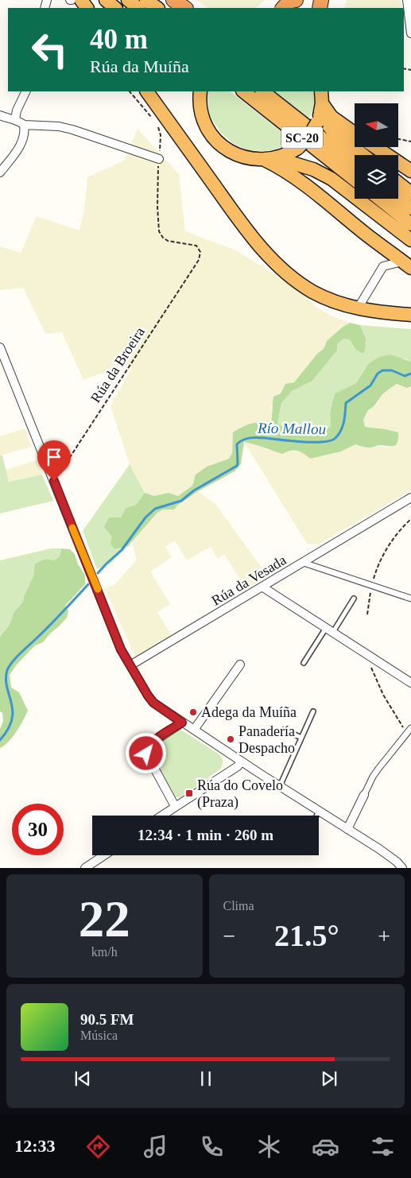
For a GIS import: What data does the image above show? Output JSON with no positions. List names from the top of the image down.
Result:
{
  "streets": {
    "highway": ["SC-20"],
    "street": ["Rúa da Vesada"],
    "path": ["Rúa da Broeira"]
  },
  "water": ["Río Mallou"],
  "places": {
    "other": ["Adega da Muíña", "Panadería Despacho"],
    "transit": ["Rúa do Covelo (Praza)"]
  },
  "north": "left",
  "page": {
    "turn": ["40 m", "Rúa da Muíña"],
    "limit": "30",
    "trip": "12:34 · 1 min · 260 m",
    "tile": [
      ["22", "km/h"],
      "Clima"
    ],
    "heat": ["−", "21.5°", "+"],
    "song": ["90.5 FM", "Música"],
    "tabs": "12:33"
  }
}
